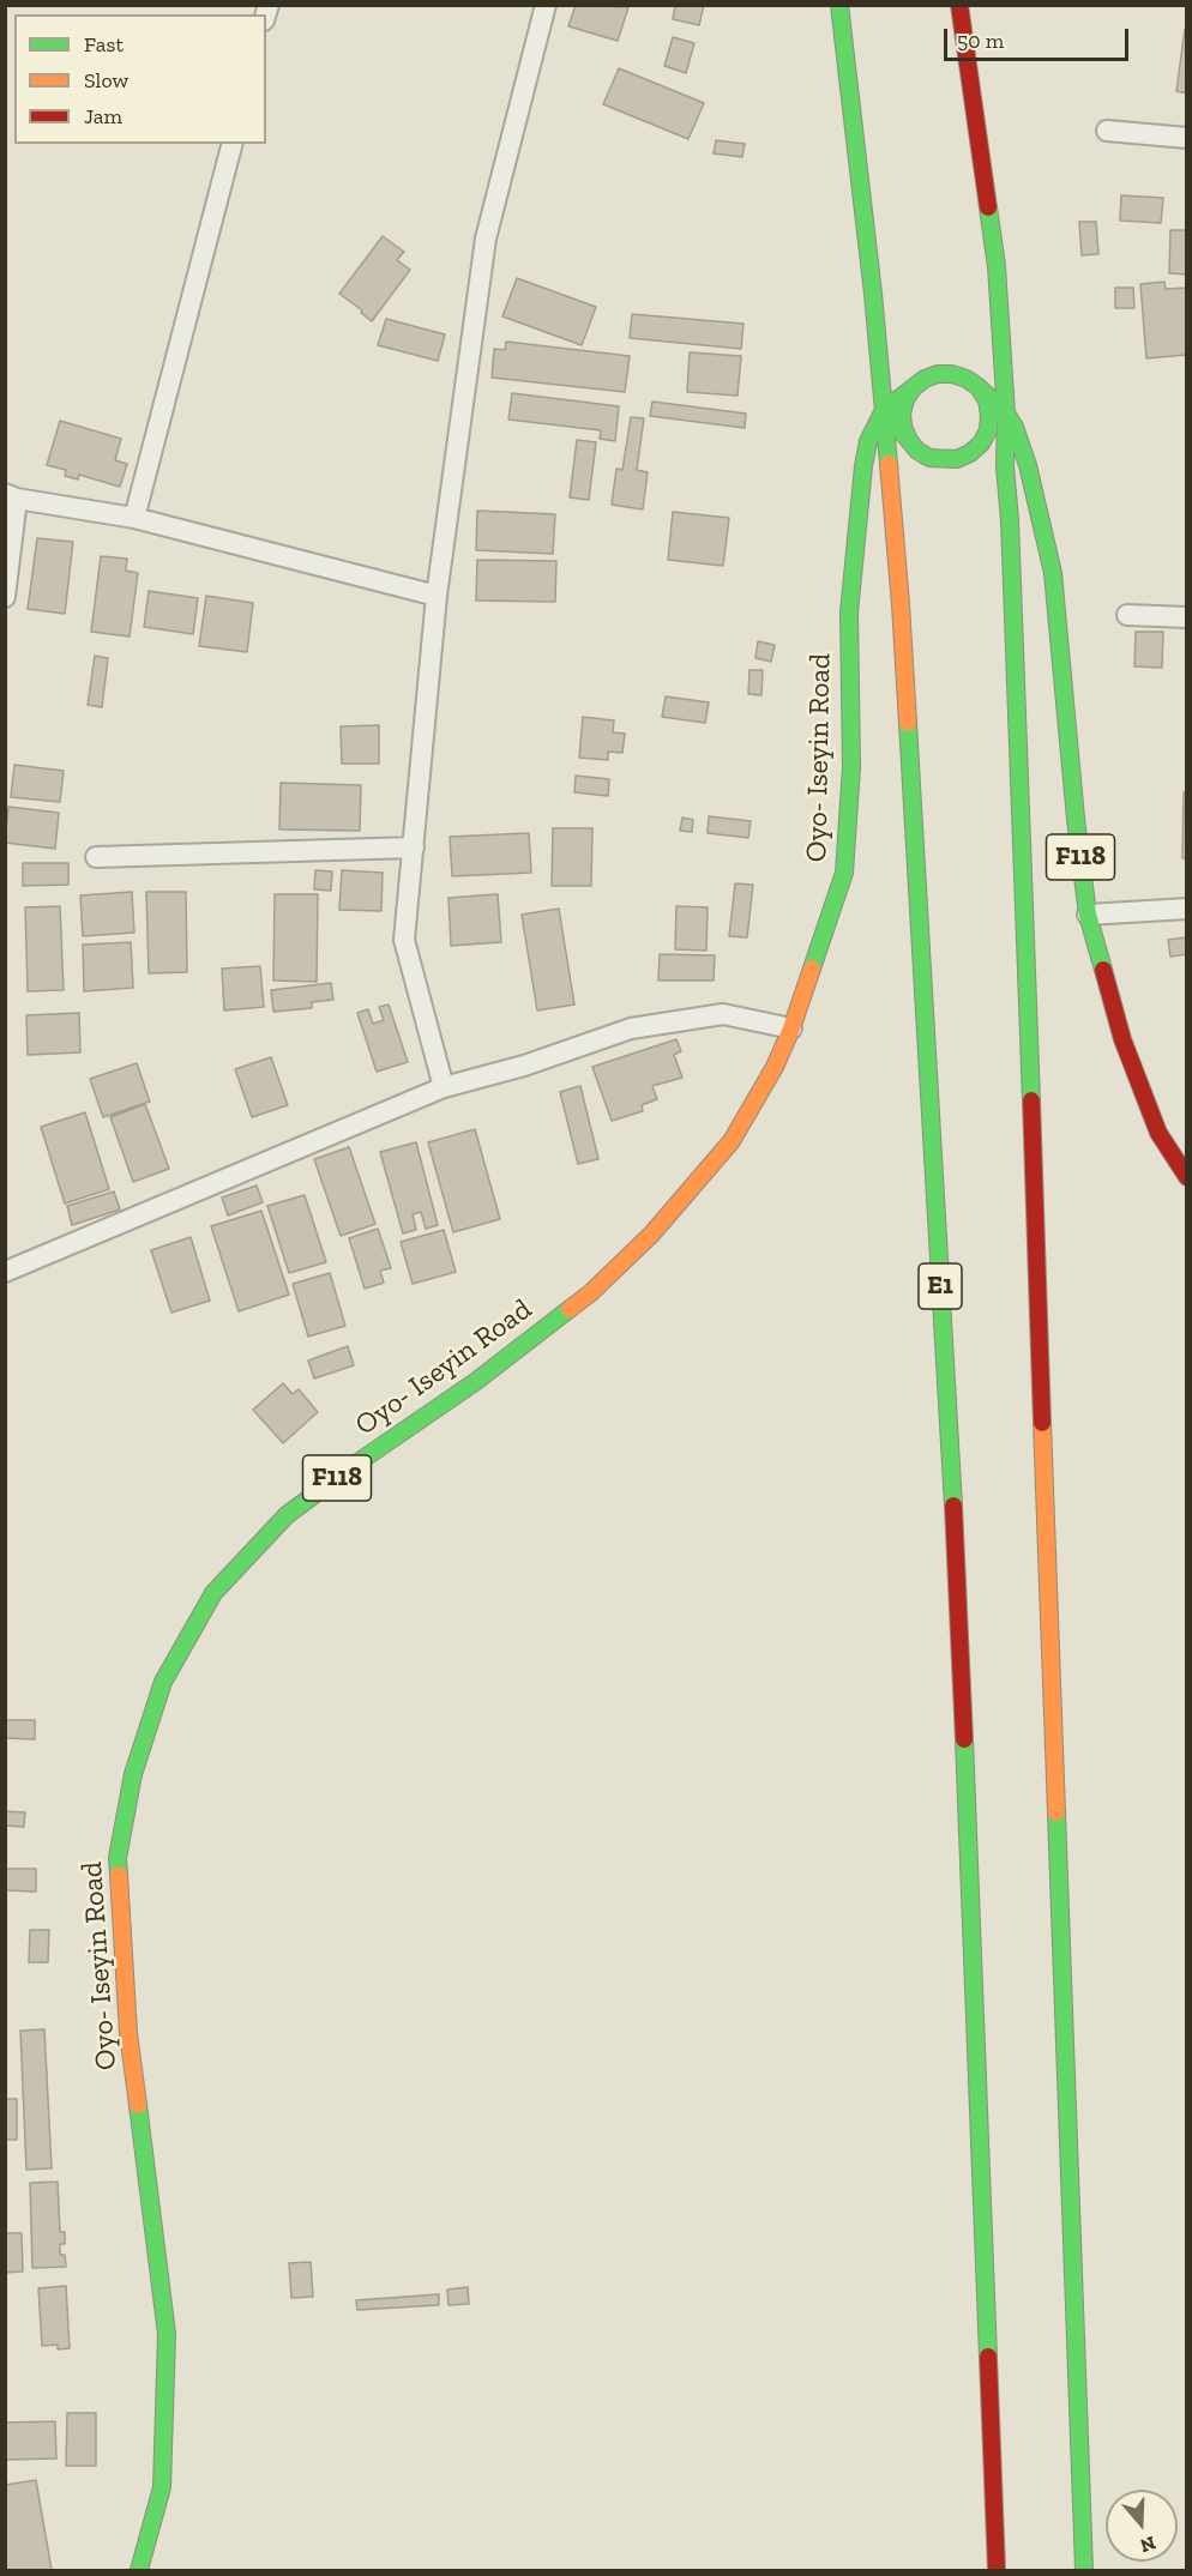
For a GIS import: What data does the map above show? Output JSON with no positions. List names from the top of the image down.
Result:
{
  "streets": {
    "main road": ["Oyo- Iseyin Road", "F118", "E1"]
  },
  "crossings": [
    ["Oyo- Iseyin Road", "E1"]
  ],
  "legend": ["Fast", "Slow", "Jam"],
  "scale_bar": "50 m",
  "north": "bottom"
}
